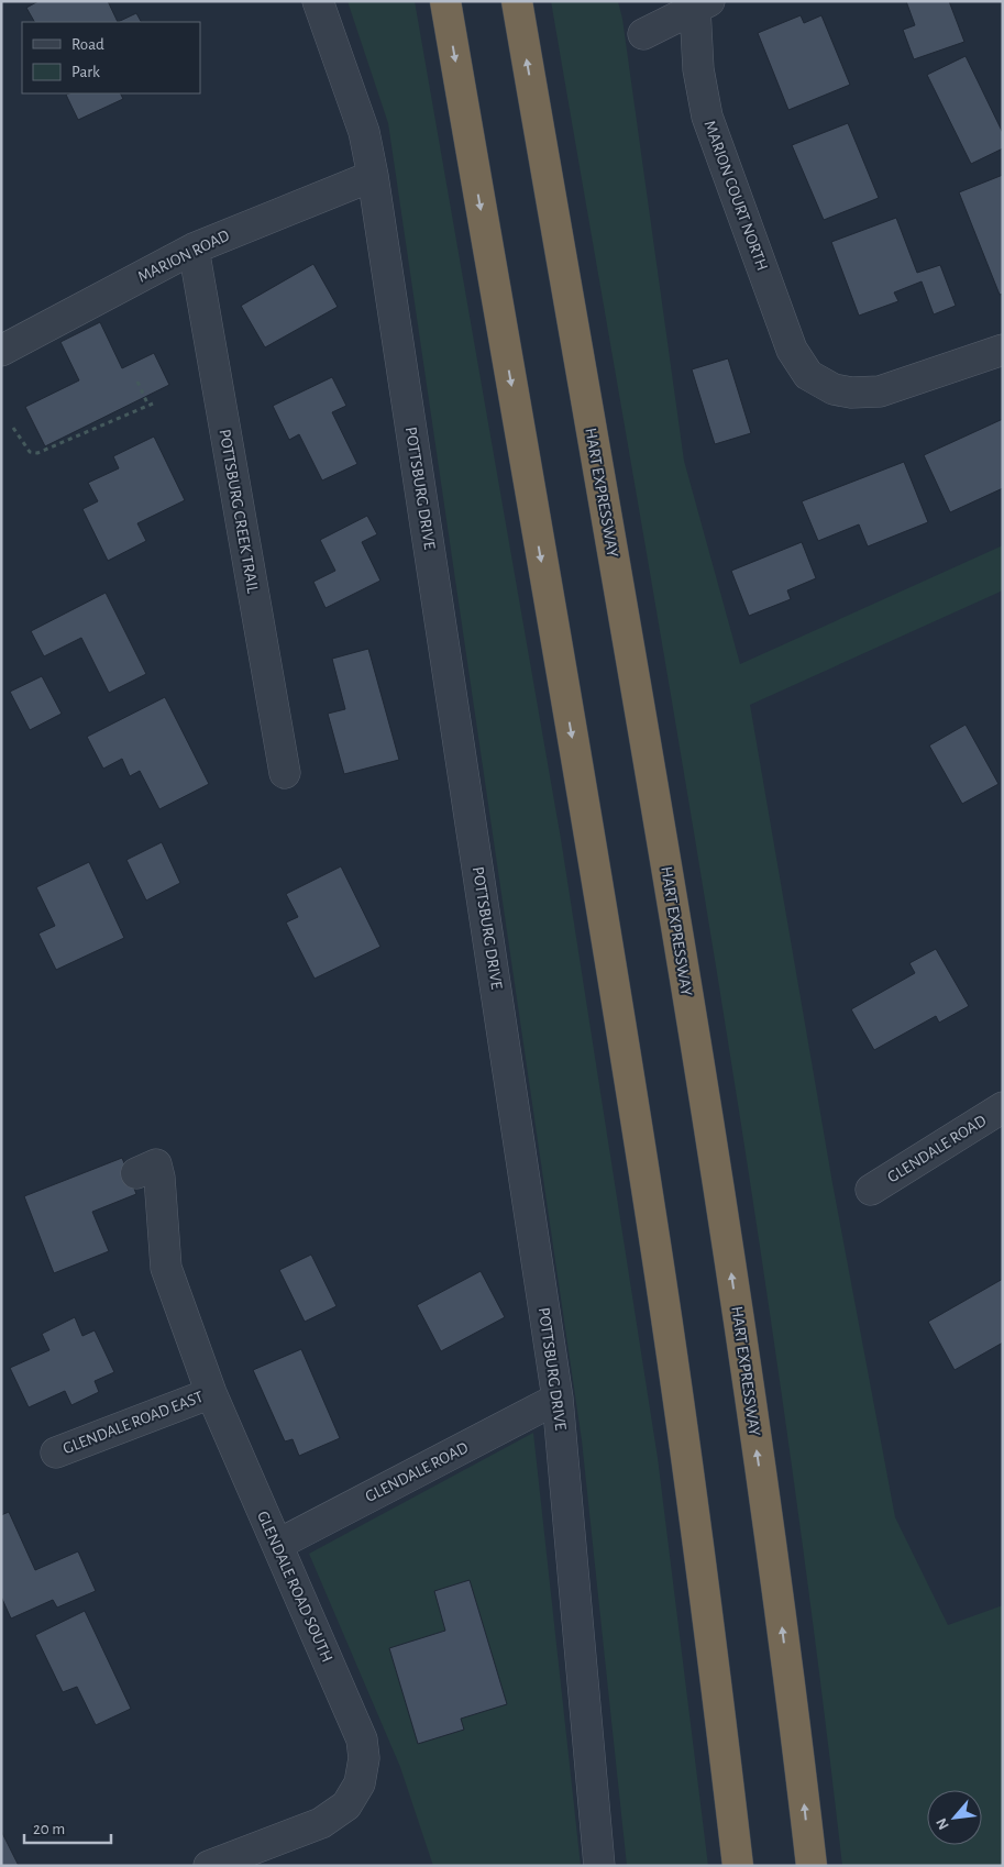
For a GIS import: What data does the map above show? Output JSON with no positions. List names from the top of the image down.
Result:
{
  "streets": {
    "highway": ["HART EXPRESSWAY"],
    "street": [
      "MARION COURT NORTH",
      "MARION ROAD",
      "POTTSBURG DRIVE",
      "POTTSBURG CREEK TRAIL",
      "GLENDALE ROAD",
      "GLENDALE ROAD EAST",
      "GLENDALE ROAD SOUTH"
    ]
  },
  "crossings": [
    ["MARION ROAD", "POTTSBURG DRIVE"],
    ["MARION ROAD", "POTTSBURG CREEK TRAIL"],
    ["POTTSBURG DRIVE", "GLENDALE ROAD"],
    ["GLENDALE ROAD", "GLENDALE ROAD SOUTH"],
    ["GLENDALE ROAD EAST", "GLENDALE ROAD SOUTH"]
  ],
  "legend": ["Road", "Park"],
  "scale_bar": "20 m",
  "north": "bottom left"
}
